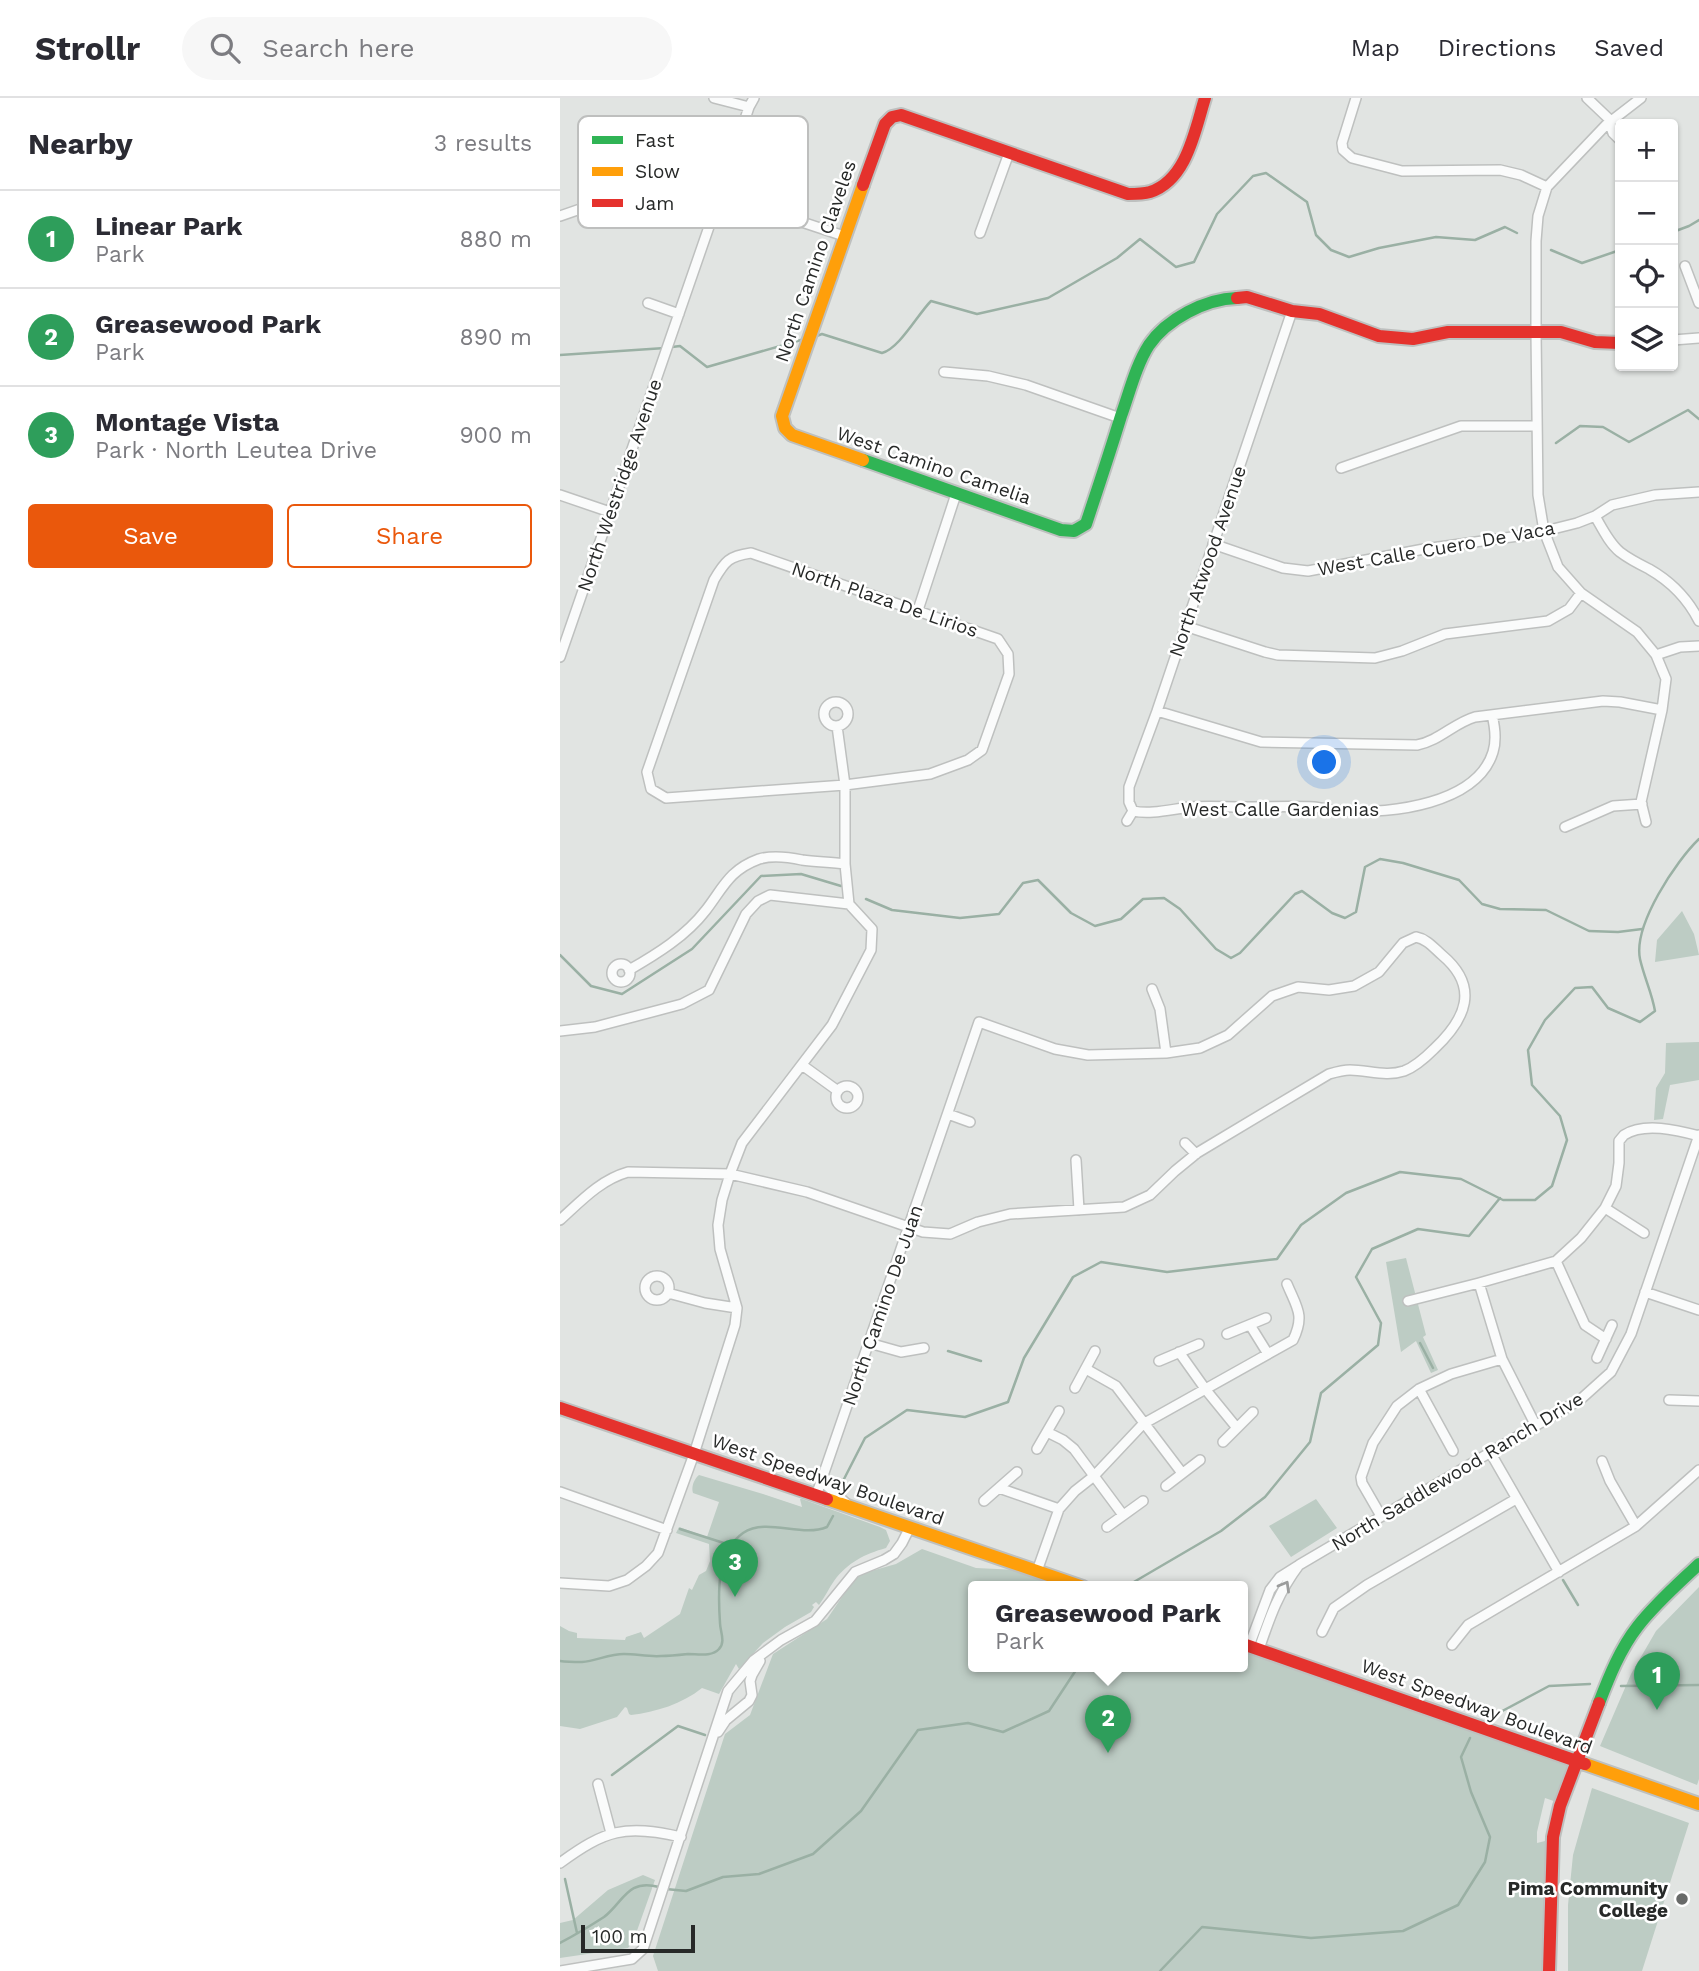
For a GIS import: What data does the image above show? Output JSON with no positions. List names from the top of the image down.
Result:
{
  "streets": {
    "street": [
      "North Camino Claveles",
      "West Camino Camelia",
      "North Westridge Avenue",
      "West Calle Cuero De Vaca",
      "North Atwood Avenue",
      "North Plaza De Lirios",
      "West Calle Gardenias",
      "North Camino De Juan",
      "North Saddlewood Ranch Drive",
      "West Speedway Boulevard"
    ]
  },
  "crossings": [
    ["North Camino Claveles", "West Camino Camelia"],
    ["West Calle Cuero De Vaca", "North Atwood Avenue"],
    ["North Atwood Avenue", "West Calle Gardenias"],
    ["North Camino De Juan", "West Speedway Boulevard"],
    ["North Saddlewood Ranch Drive", "West Speedway Boulevard"]
  ],
  "places": ["Pima Community College"],
  "legend": ["Fast", "Slow", "Jam"],
  "scale_bar": "100 m",
  "page": {
    "header": "Strollr",
    "search": "Search here",
    "nav": ["Map", "Directions", "Saved"],
    "heading": ["Nearby", "3 results"],
    "map_buttons": ["+", "−"],
    "list": [
      {
        "mark": "1",
        "name": "Linear Park",
        "note": "Park",
        "value": "880 m"
      },
      {
        "mark": "2",
        "name": "Greasewood Park",
        "note": "Park",
        "value": "890 m"
      },
      {
        "mark": "3",
        "name": "Montage Vista",
        "note": "Park · North Leutea Drive",
        "value": "900 m"
      }
    ],
    "buttons": ["Save", "Share"],
    "pins": ["3", "1", "2"],
    "popup": ["Greasewood Park", "Park"],
    "scale": "100 m"
  }
}
